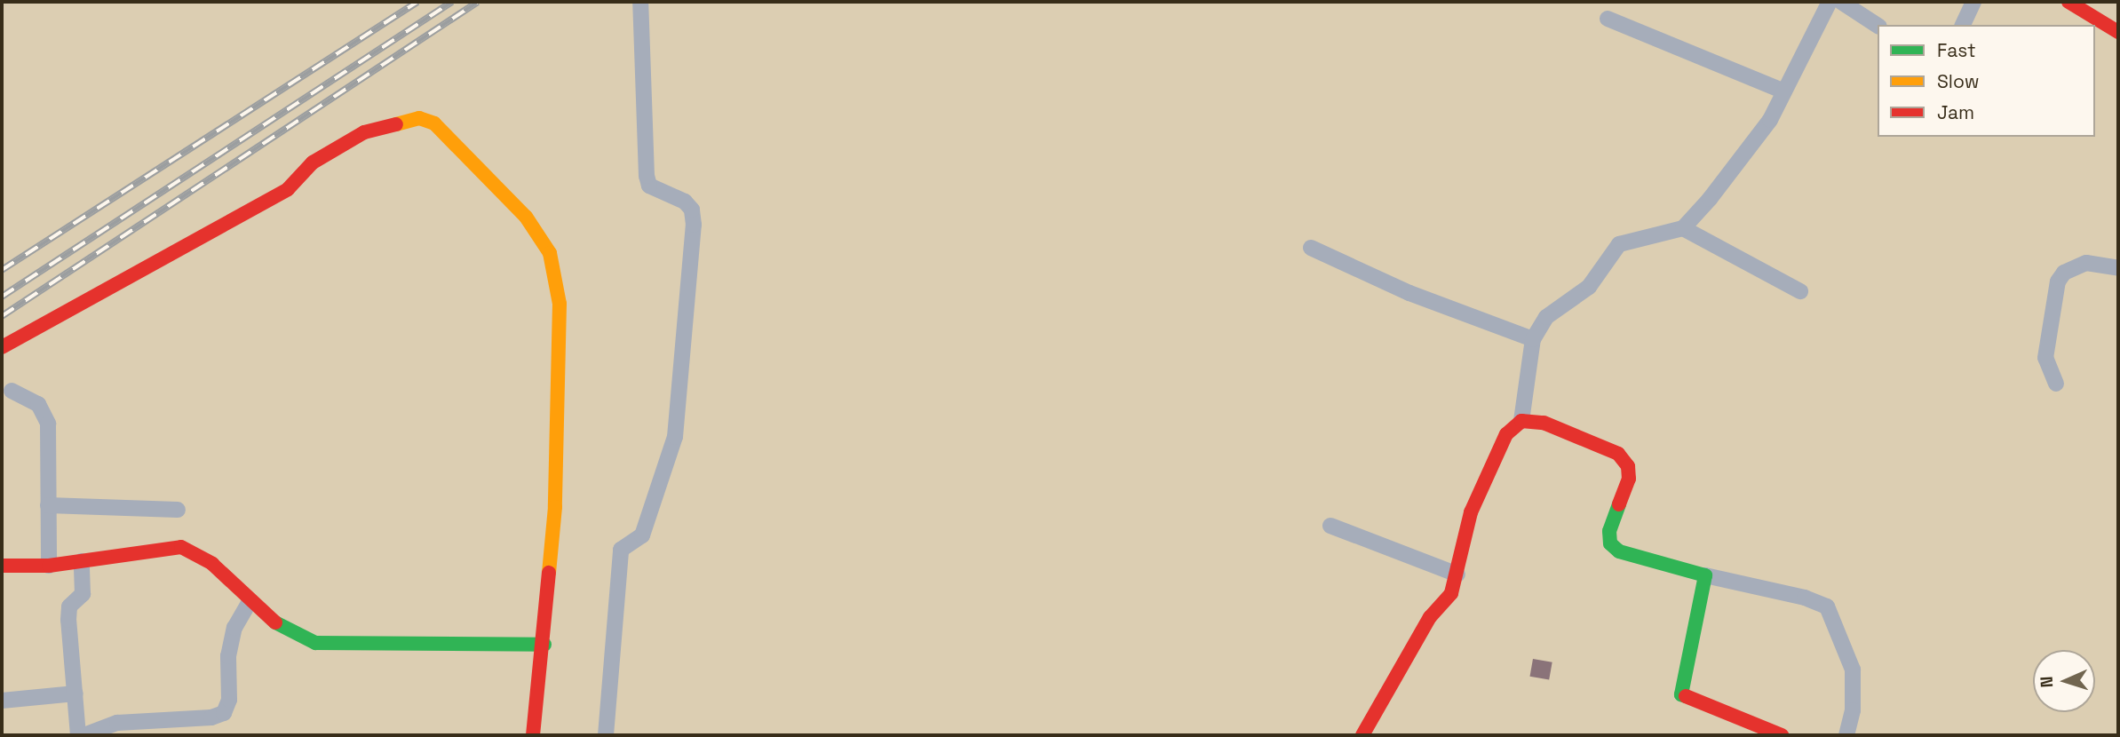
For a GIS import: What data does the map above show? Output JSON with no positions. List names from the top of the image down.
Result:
{
  "legend": ["Fast", "Slow", "Jam"],
  "north": "left"
}
